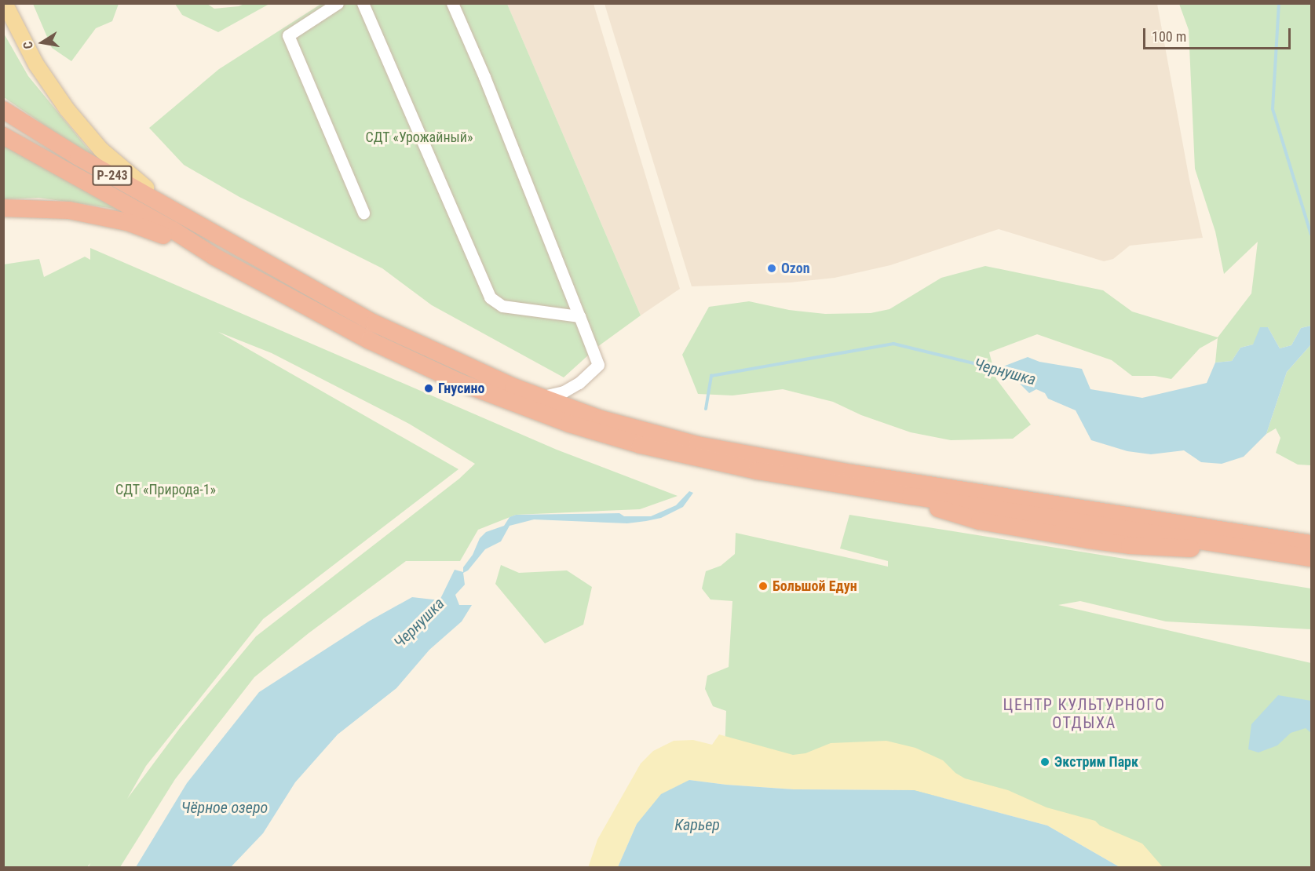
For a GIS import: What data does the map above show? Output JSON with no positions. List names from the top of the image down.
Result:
{
  "streets": {
    "highway": ["Р-243"]
  },
  "districts": ["ЦЕНТР КУЛЬТУРНОГО ОТДЫХА"],
  "water": ["Чернушка", "Чёрное озеро", "Карьер"],
  "parks": ["СДТ «Урожайный»", "СДТ «Природа-1»"],
  "places": [
    "Ozon",
    "Гнусино",
    "Большой Едун",
    "Экстрим Парк"
  ],
  "scale_bar": "100 m",
  "north": "left"
}
